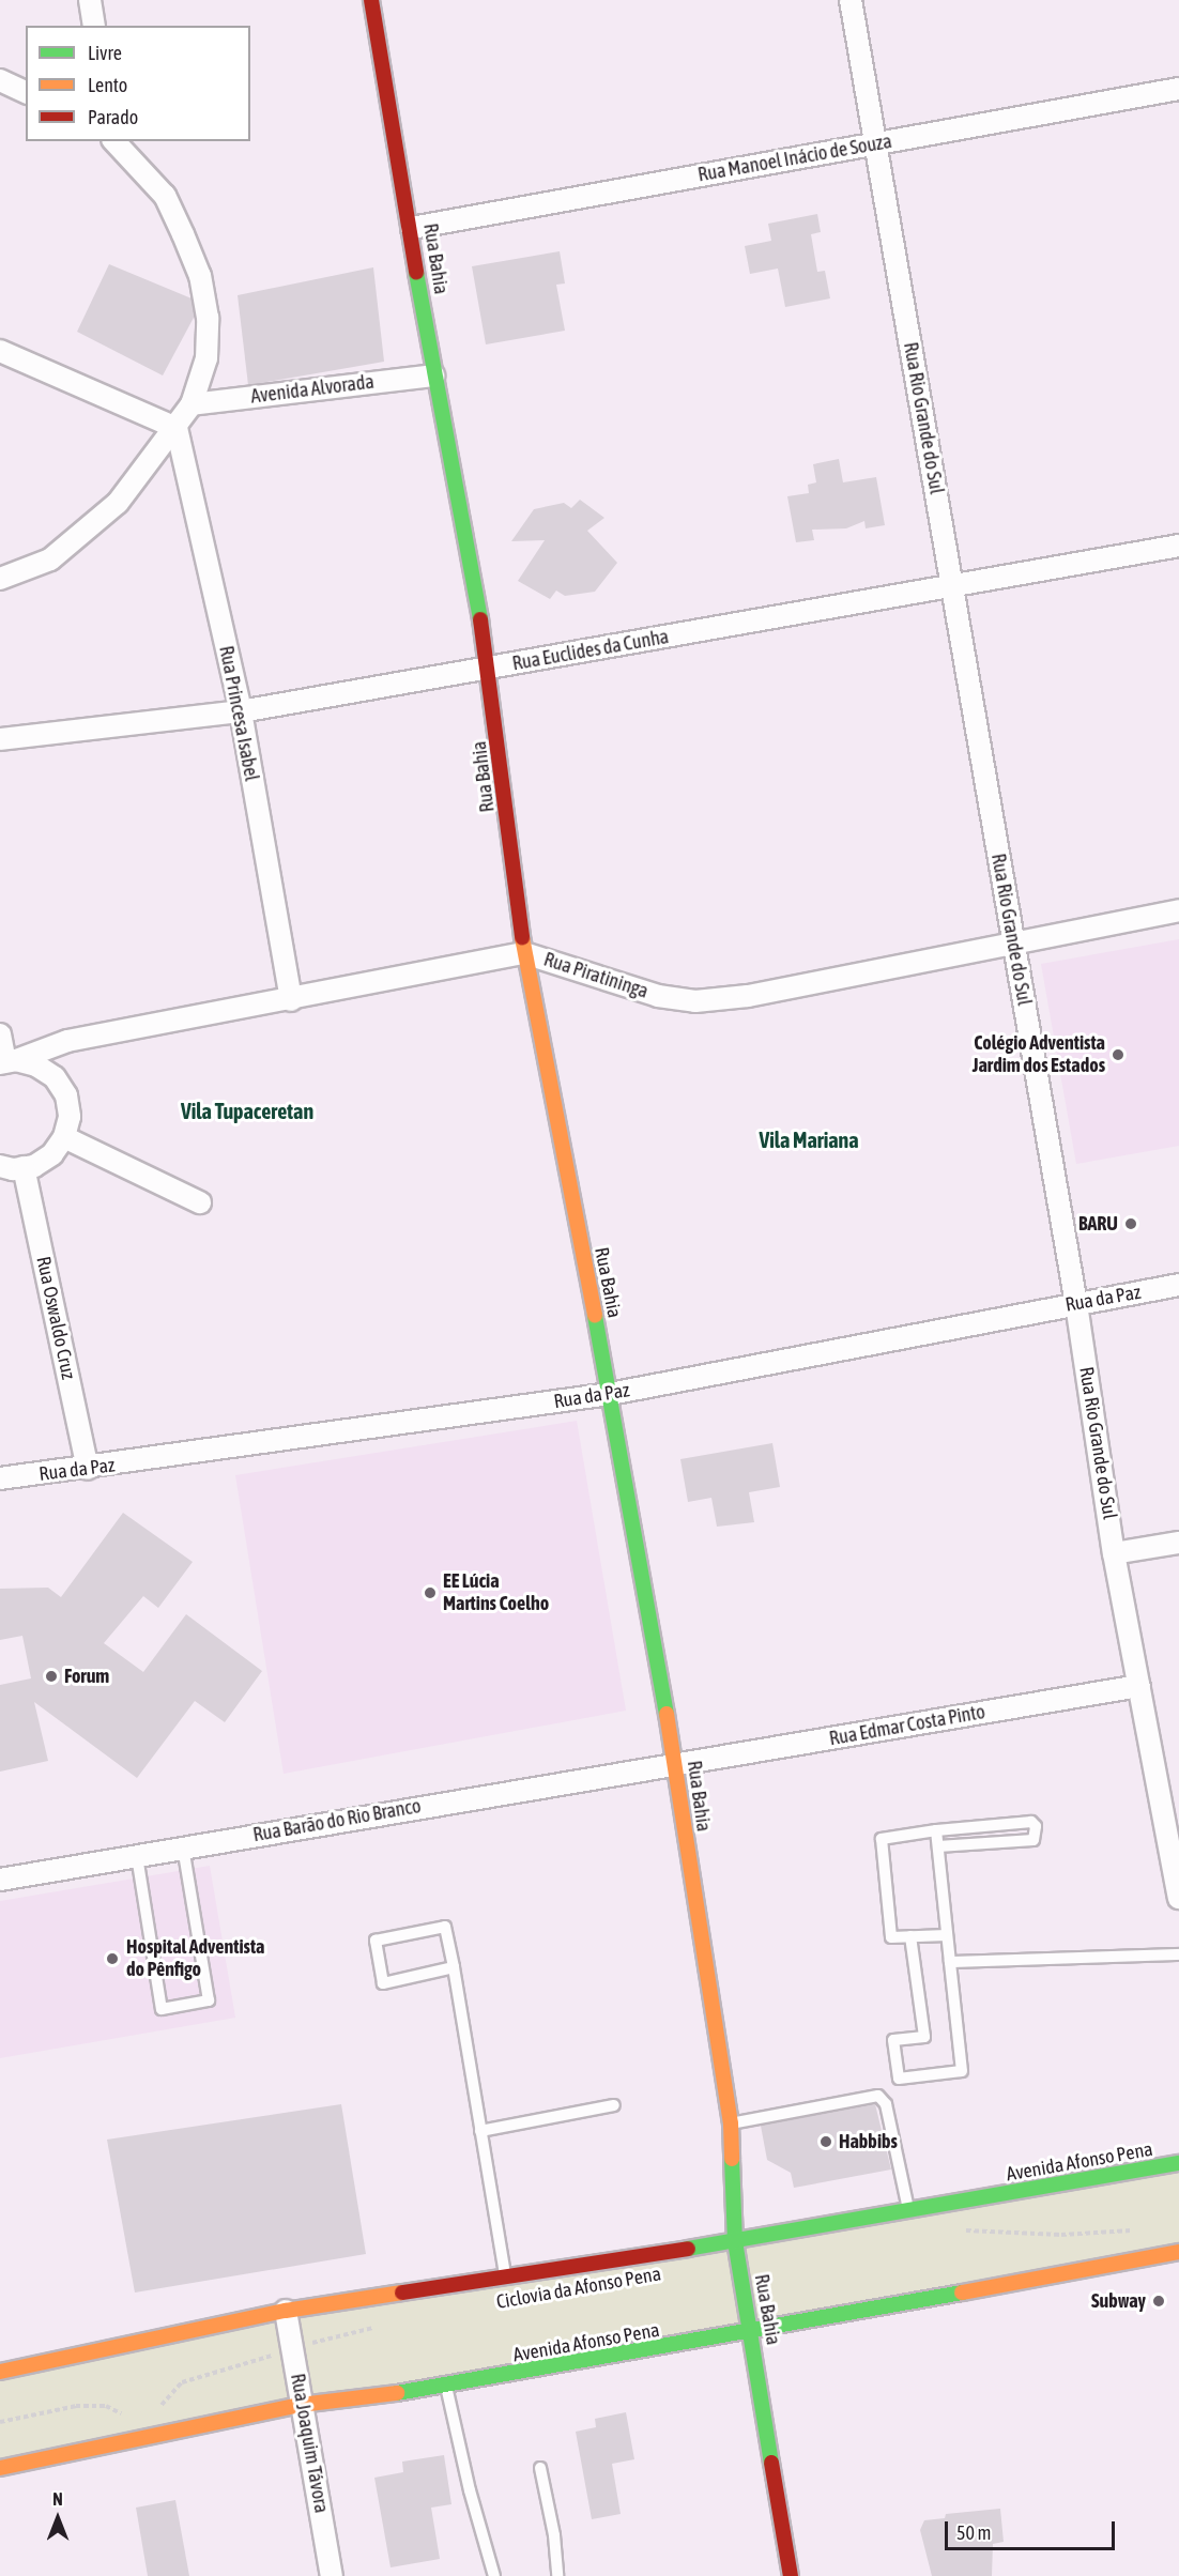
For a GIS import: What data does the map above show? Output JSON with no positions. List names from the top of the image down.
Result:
{
  "streets": {
    "street": [
      "Rua Manoel Inácio de Souza",
      "Rua Bahia",
      "Avenida Alvorada",
      "Rua Rio Grande do Sul",
      "Rua Euclides da Cunha",
      "Rua Princesa Isabel",
      "Rua Piratininga",
      "Rua da Paz",
      "Rua Oswaldo Cruz",
      "Rua Edmar Costa Pinto",
      "Rua Barão do Rio Branco",
      "Avenida Afonso Pena",
      "Rua Joaquim Távora"
    ]
  },
  "crossings": [
    ["Rua Manoel Inácio de Souza", "Rua Bahia"],
    ["Rua Manoel Inácio de Souza", "Rua Rio Grande do Sul"],
    ["Rua Bahia", "Avenida Alvorada"],
    ["Rua Bahia", "Rua Euclides da Cunha"],
    ["Rua Bahia", "Rua Piratininga"],
    ["Rua Bahia", "Rua da Paz"],
    ["Rua Bahia", "Rua Edmar Costa Pinto"],
    ["Rua Bahia", "Rua Barão do Rio Branco"],
    ["Rua Bahia", "Avenida Afonso Pena"],
    ["Rua Rio Grande do Sul", "Rua Euclides da Cunha"],
    ["Rua Rio Grande do Sul", "Rua Piratininga"],
    ["Rua Rio Grande do Sul", "Rua da Paz"],
    ["Rua Rio Grande do Sul", "Rua Edmar Costa Pinto"],
    ["Rua Euclides da Cunha", "Rua Princesa Isabel"],
    ["Rua Princesa Isabel", "Rua Piratininga"],
    ["Rua da Paz", "Rua Oswaldo Cruz"],
    ["Rua Edmar Costa Pinto", "Rua Barão do Rio Branco"],
    ["Avenida Afonso Pena", "Rua Joaquim Távora"]
  ],
  "districts": ["Vila Tupaceretan", "Vila Mariana"],
  "places": [
    "Colégio Adventista Jardim dos Estados",
    "BARU",
    "EE Lúcia Martins Coelho",
    "Forum",
    "Hospital Adventista do Pênfigo",
    "Habbibs",
    "Subway"
  ],
  "legend": ["Livre", "Lento", "Parado"],
  "scale_bar": "50 m",
  "north": "top"
}
